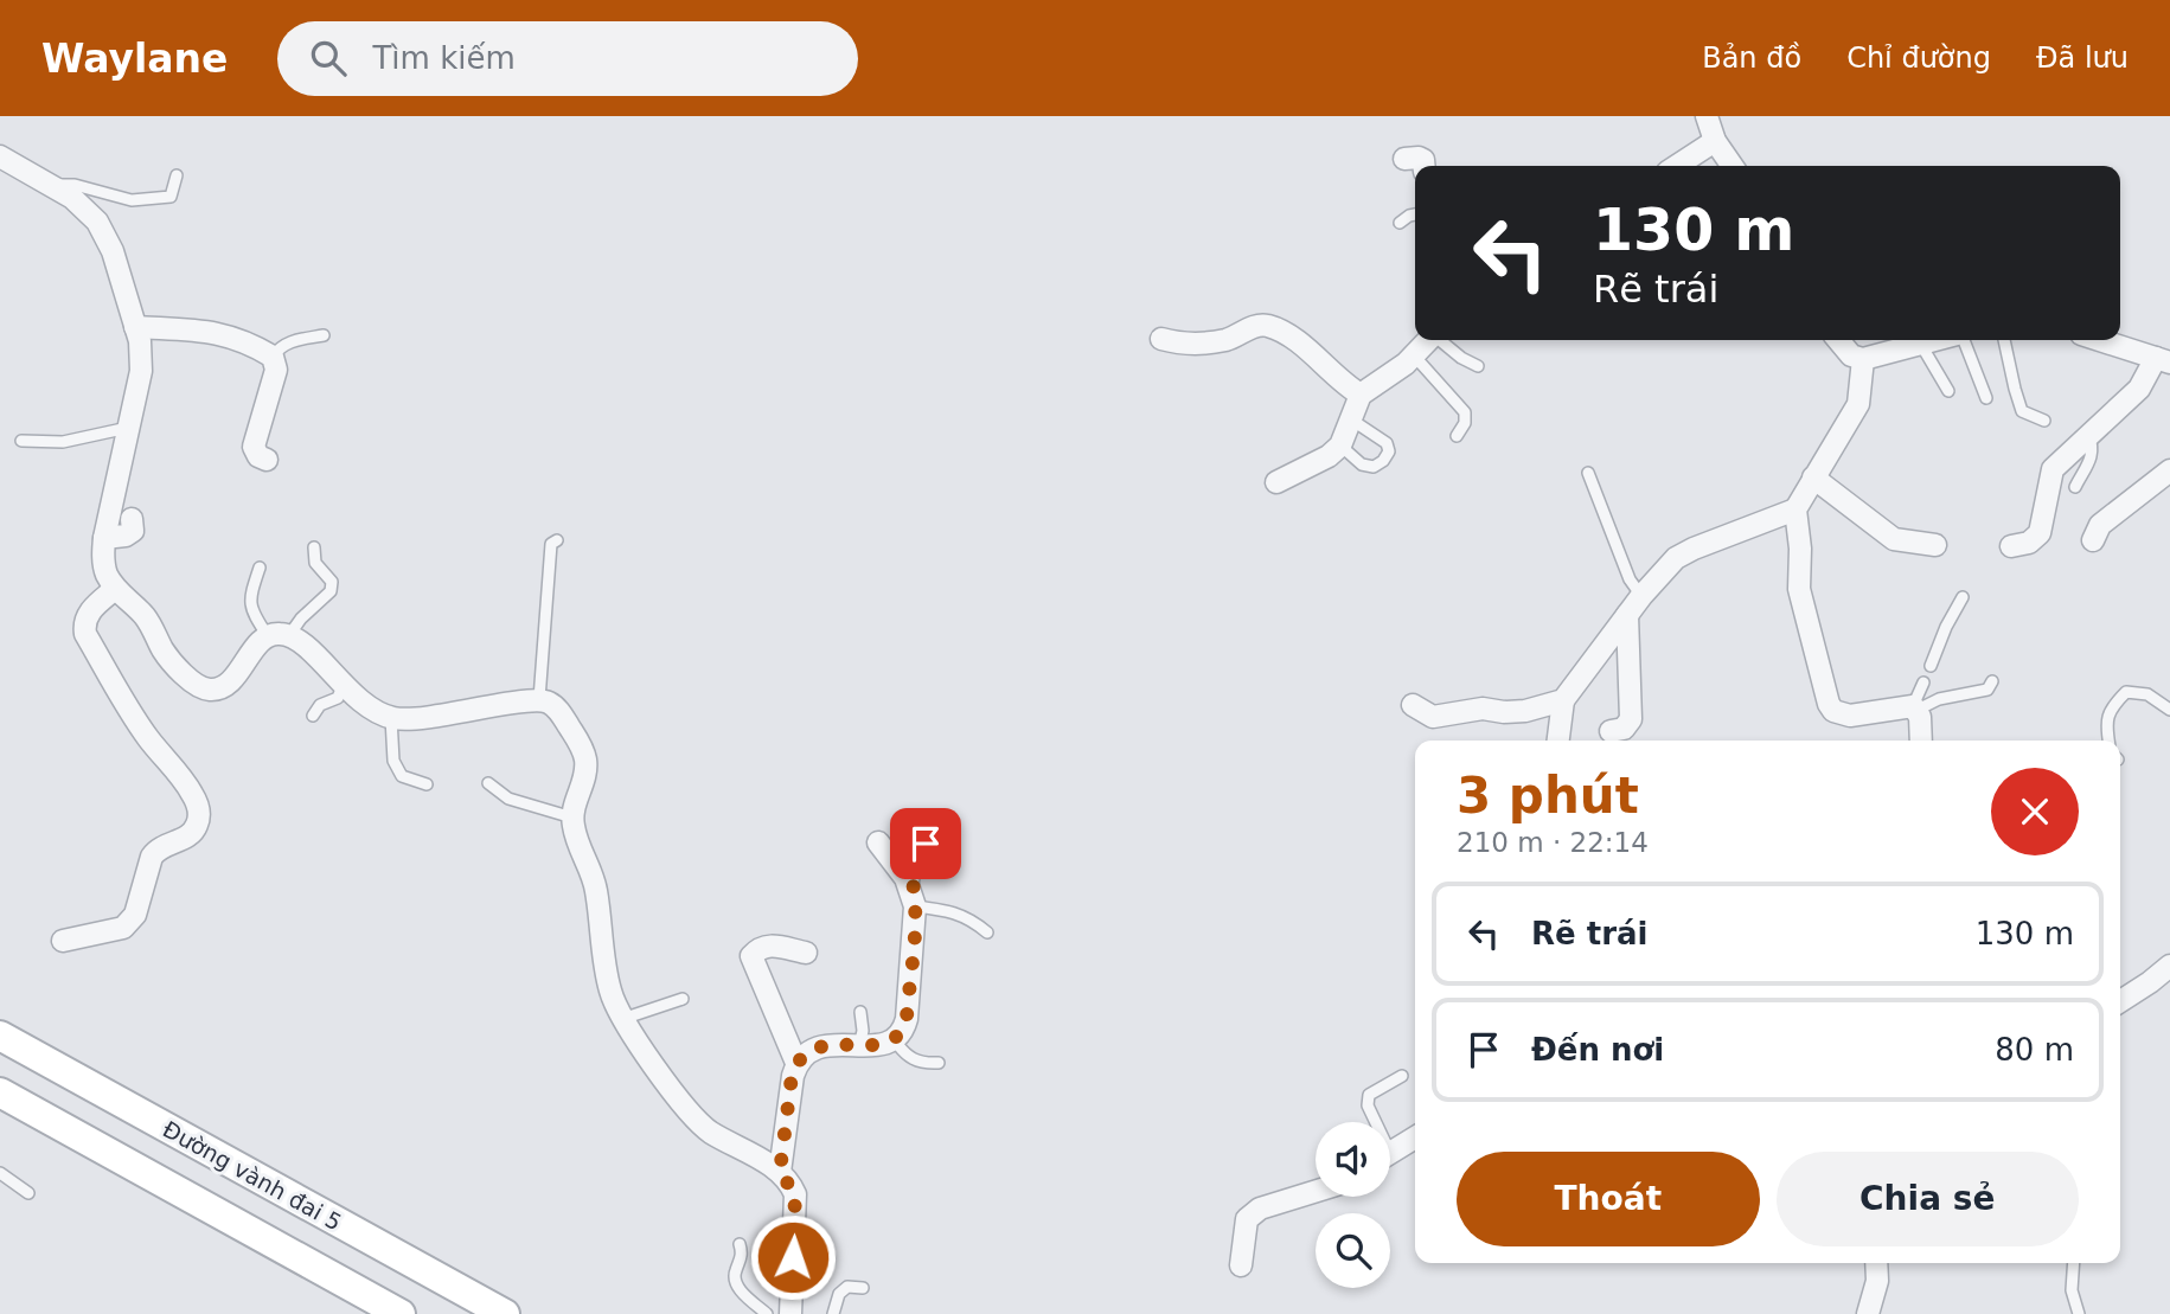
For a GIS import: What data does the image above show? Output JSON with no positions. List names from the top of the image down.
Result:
{
  "streets": {
    "main road": ["Đường vành đai 5"]
  },
  "page": {
    "header": "Waylane",
    "search": "Tìm kiếm",
    "nav": ["Bản đồ", "Chỉ đường", "Đã lưu"],
    "turn": ["130 m", "Rẽ trái"],
    "heading": ["3 phút", "210 m · 22:14"],
    "list": [
      {
        "name": "Rẽ trái",
        "value": "130 m"
      },
      {
        "name": "Đến nơi",
        "value": "80 m"
      }
    ],
    "buttons": ["Thoát", "Chia sẻ"]
  }
}
